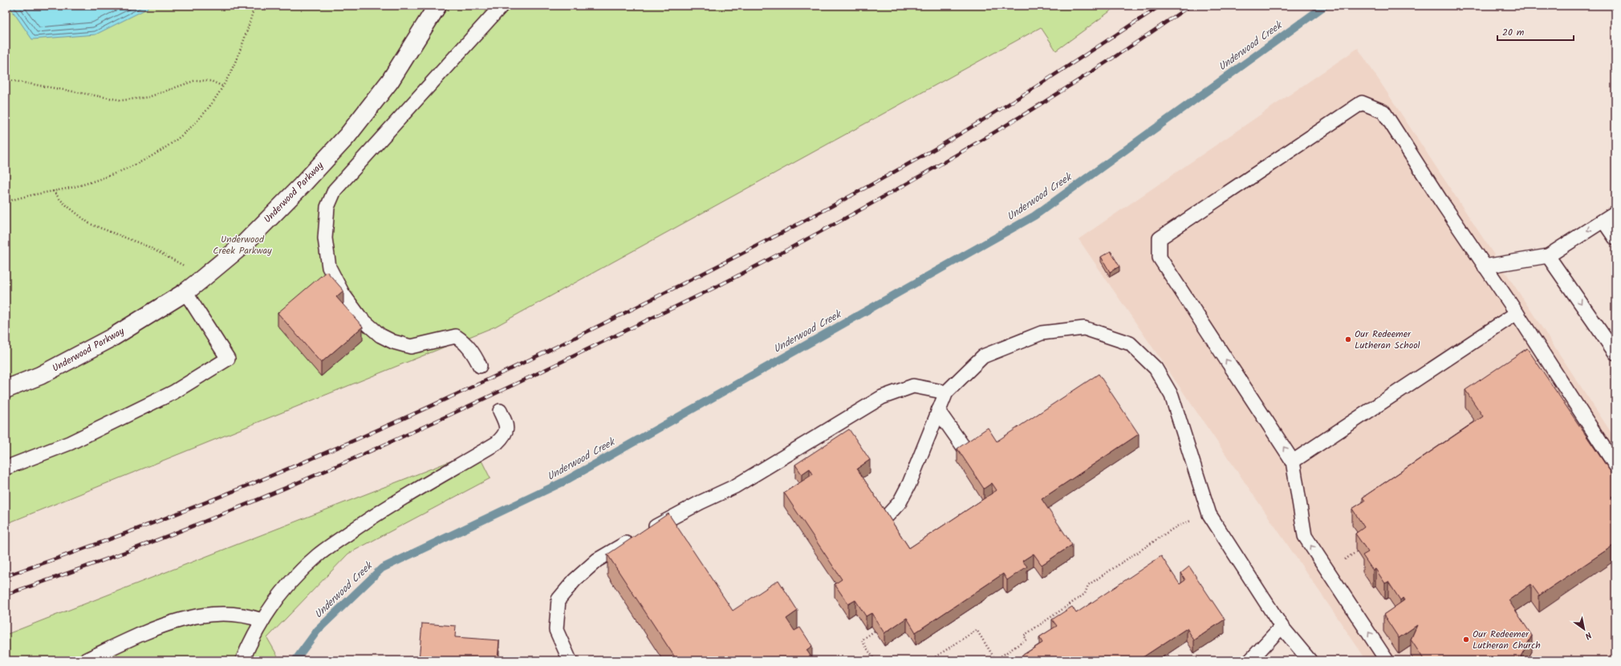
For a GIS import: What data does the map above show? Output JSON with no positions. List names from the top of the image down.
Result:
{
  "streets": {
    "street": ["Underwood Parkway"]
  },
  "water": ["Underwood Creek"],
  "parks": ["Underwood Creek Parkway"],
  "places": ["Our Redeemer Lutheran School", "Our Redeemer Lutheran Church"],
  "scale_bar": "20 m",
  "north": "bottom right"
}
